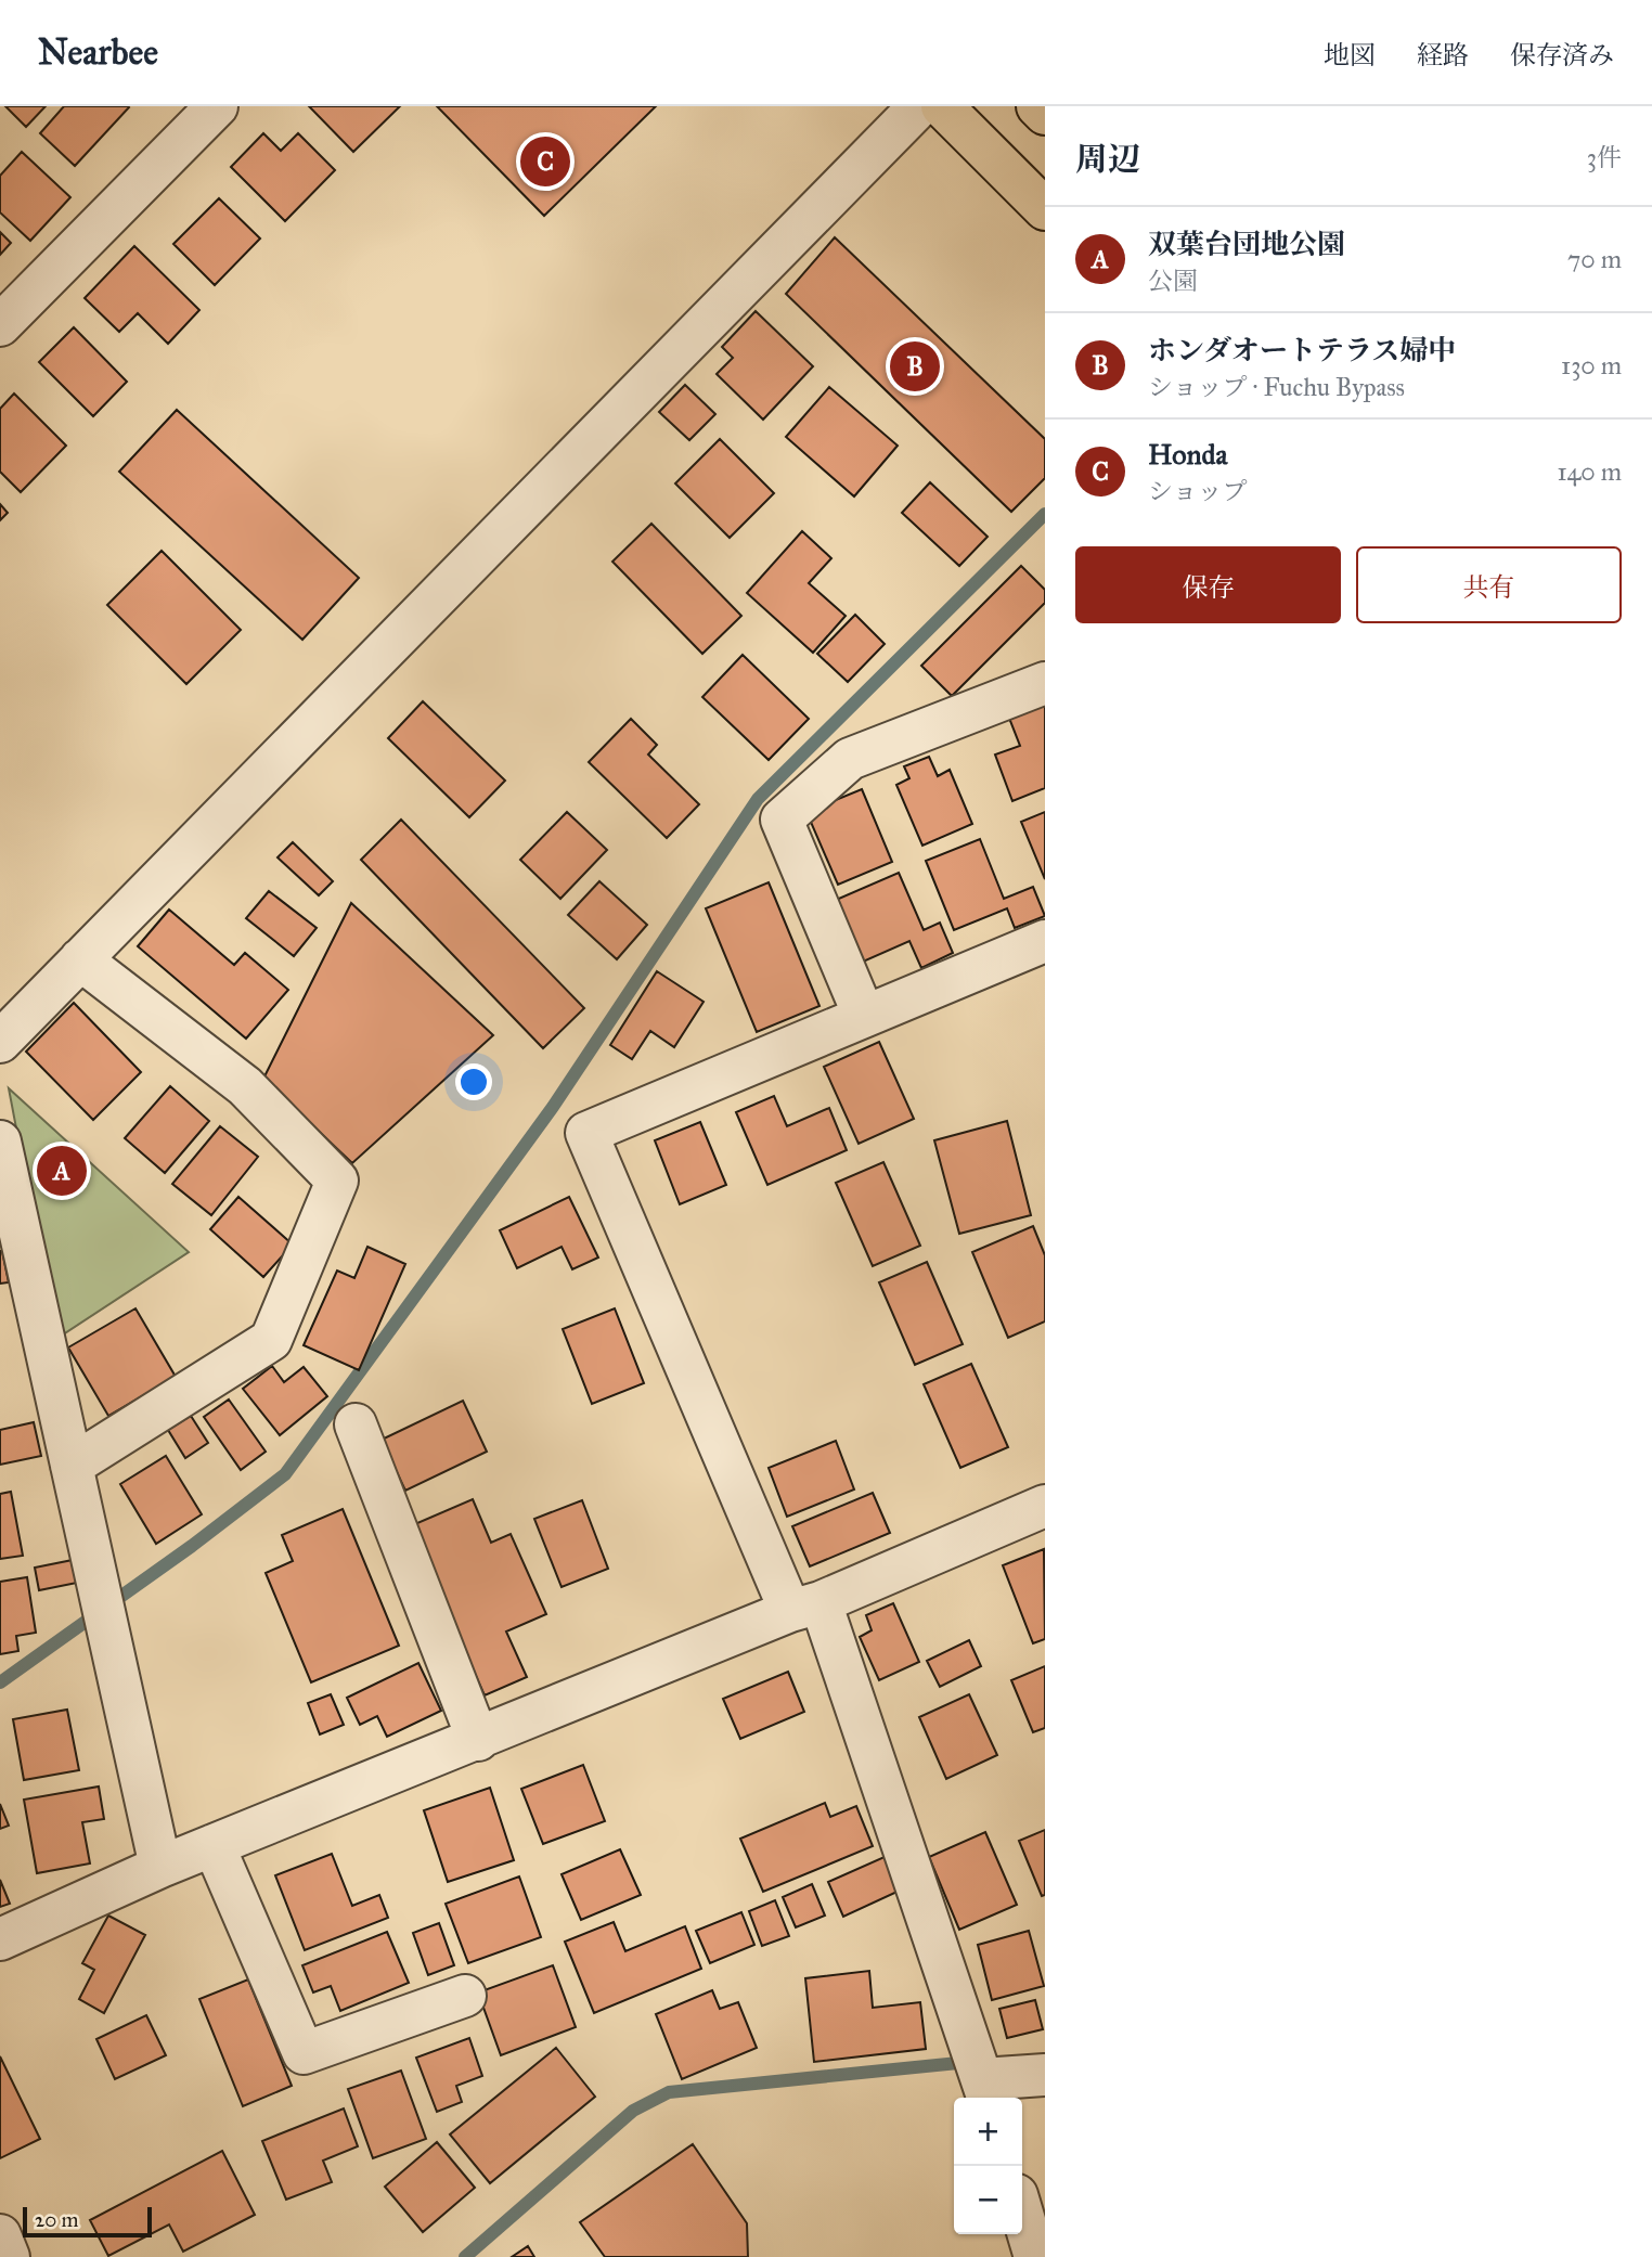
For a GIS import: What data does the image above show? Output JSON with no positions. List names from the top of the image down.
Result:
{
  "scale_bar": "20 m",
  "page": {
    "header": "Nearbee",
    "nav": ["地図", "経路", "保存済み"],
    "heading": ["周辺", "3件"],
    "pins": ["C", "B", "A"],
    "list": [
      {
        "mark": "A",
        "name": "双葉台団地公園",
        "note": "公園",
        "value": "70 m"
      },
      {
        "mark": "B",
        "name": "ホンダオートテラス婦中",
        "note": "ショップ · Fuchu Bypass",
        "value": "130 m"
      },
      {
        "mark": "C",
        "name": "Honda",
        "note": "ショップ",
        "value": "140 m"
      }
    ],
    "buttons": ["保存", "共有"],
    "map_buttons": ["+", "−"],
    "scale": "20 m"
  }
}
